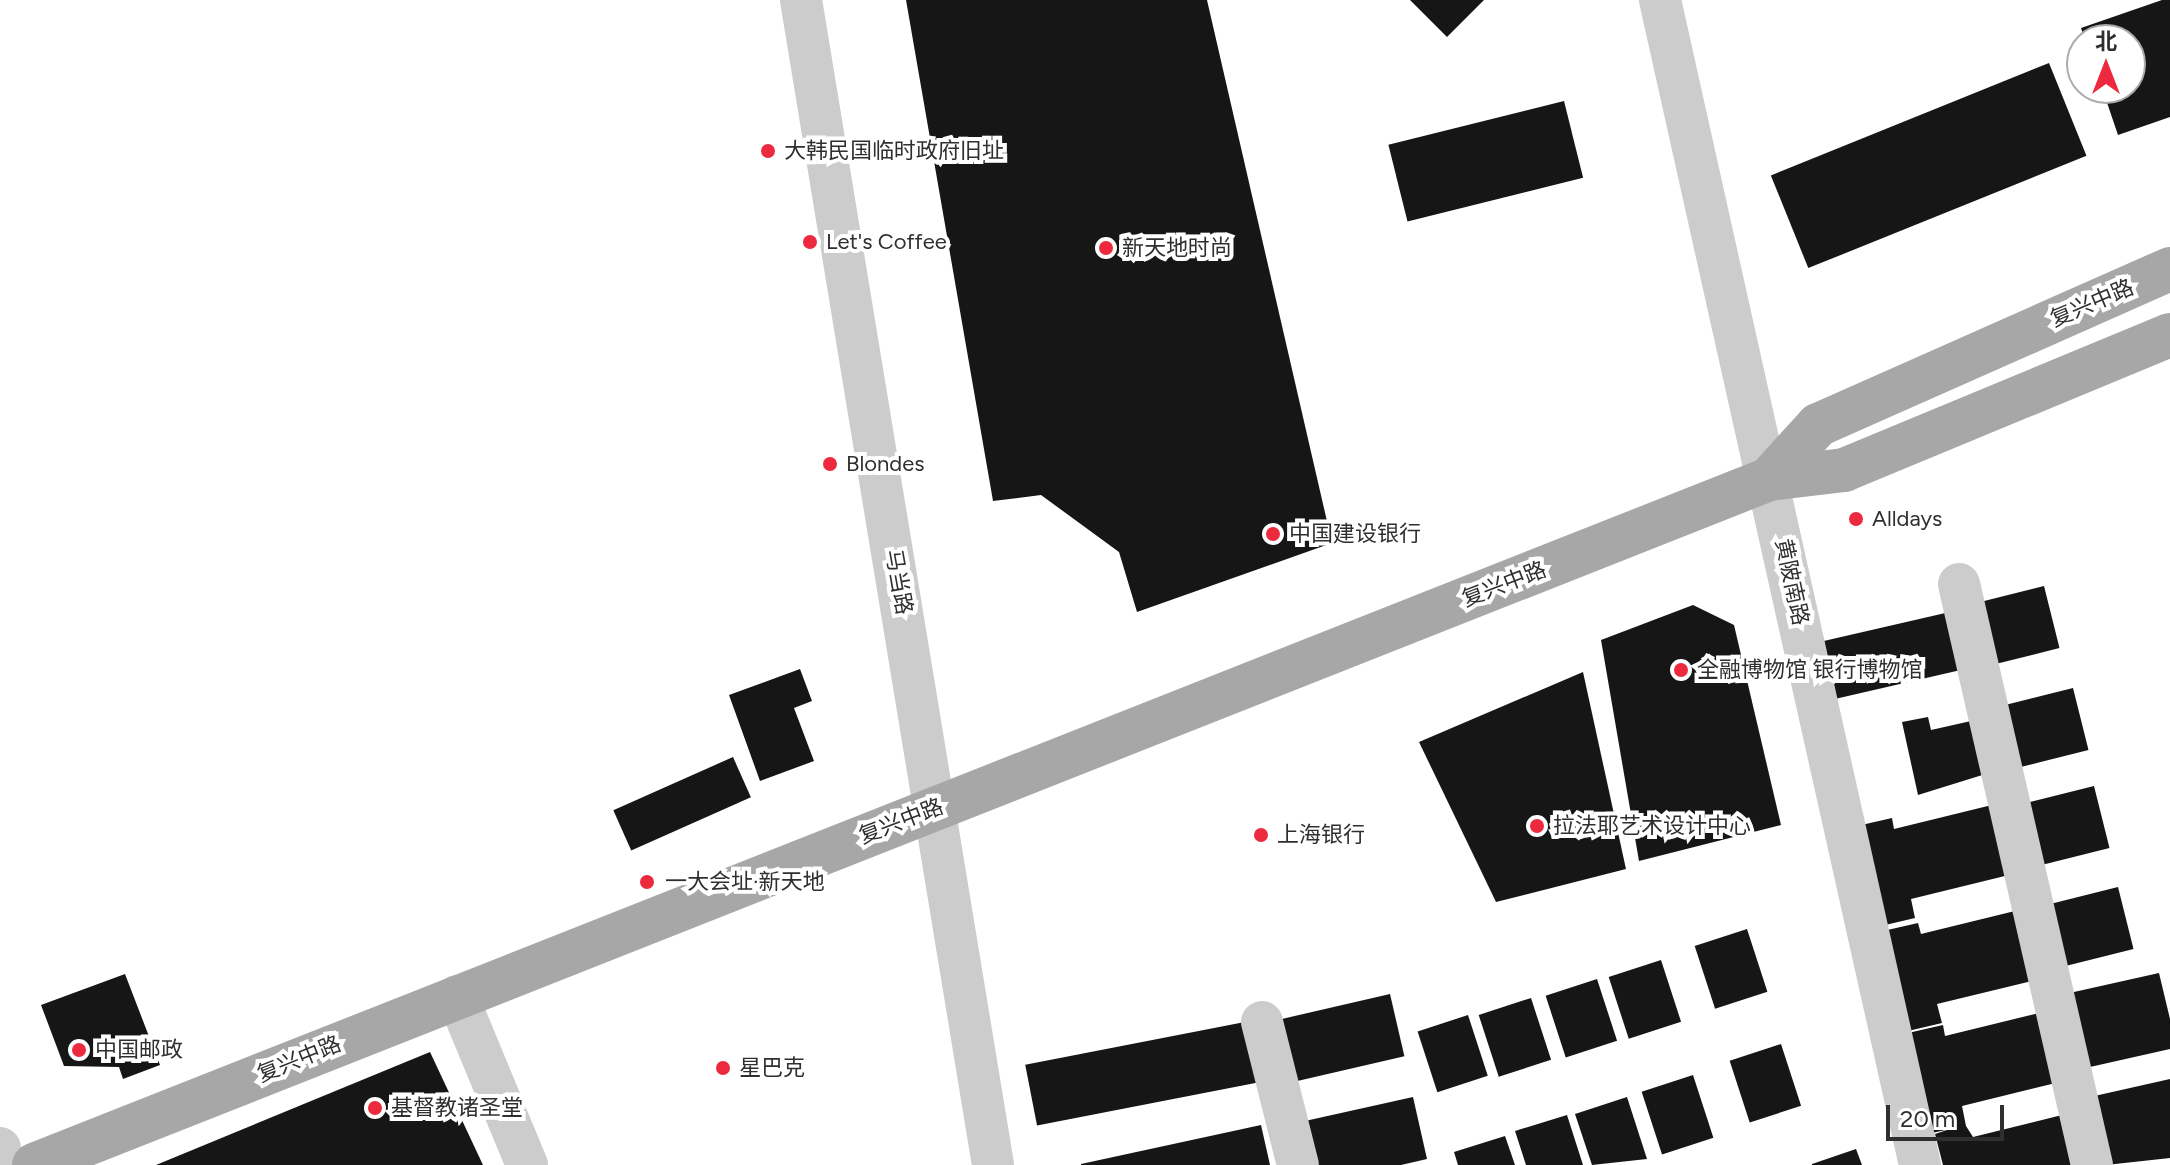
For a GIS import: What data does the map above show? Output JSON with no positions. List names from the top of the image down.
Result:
{
  "streets": {
    "main road": ["复兴中路"],
    "street": ["马当路", "黄陂南路"]
  },
  "crossings": [
    ["复兴中路", "马当路"],
    ["复兴中路", "黄陂南路"]
  ],
  "places": [
    "大韩民国临时政府旧址",
    "Let's Coffee",
    "新天地时尚",
    "Blondes",
    "Alldays",
    "中国建设银行",
    "全融博物馆 银行博物馆",
    "拉法耶艺术设计中心",
    "上海银行",
    "一大会址·新天地",
    "中国邮政",
    "星巴克",
    "基督教诸圣堂"
  ],
  "scale_bar": "20 m",
  "north": "top"
}
